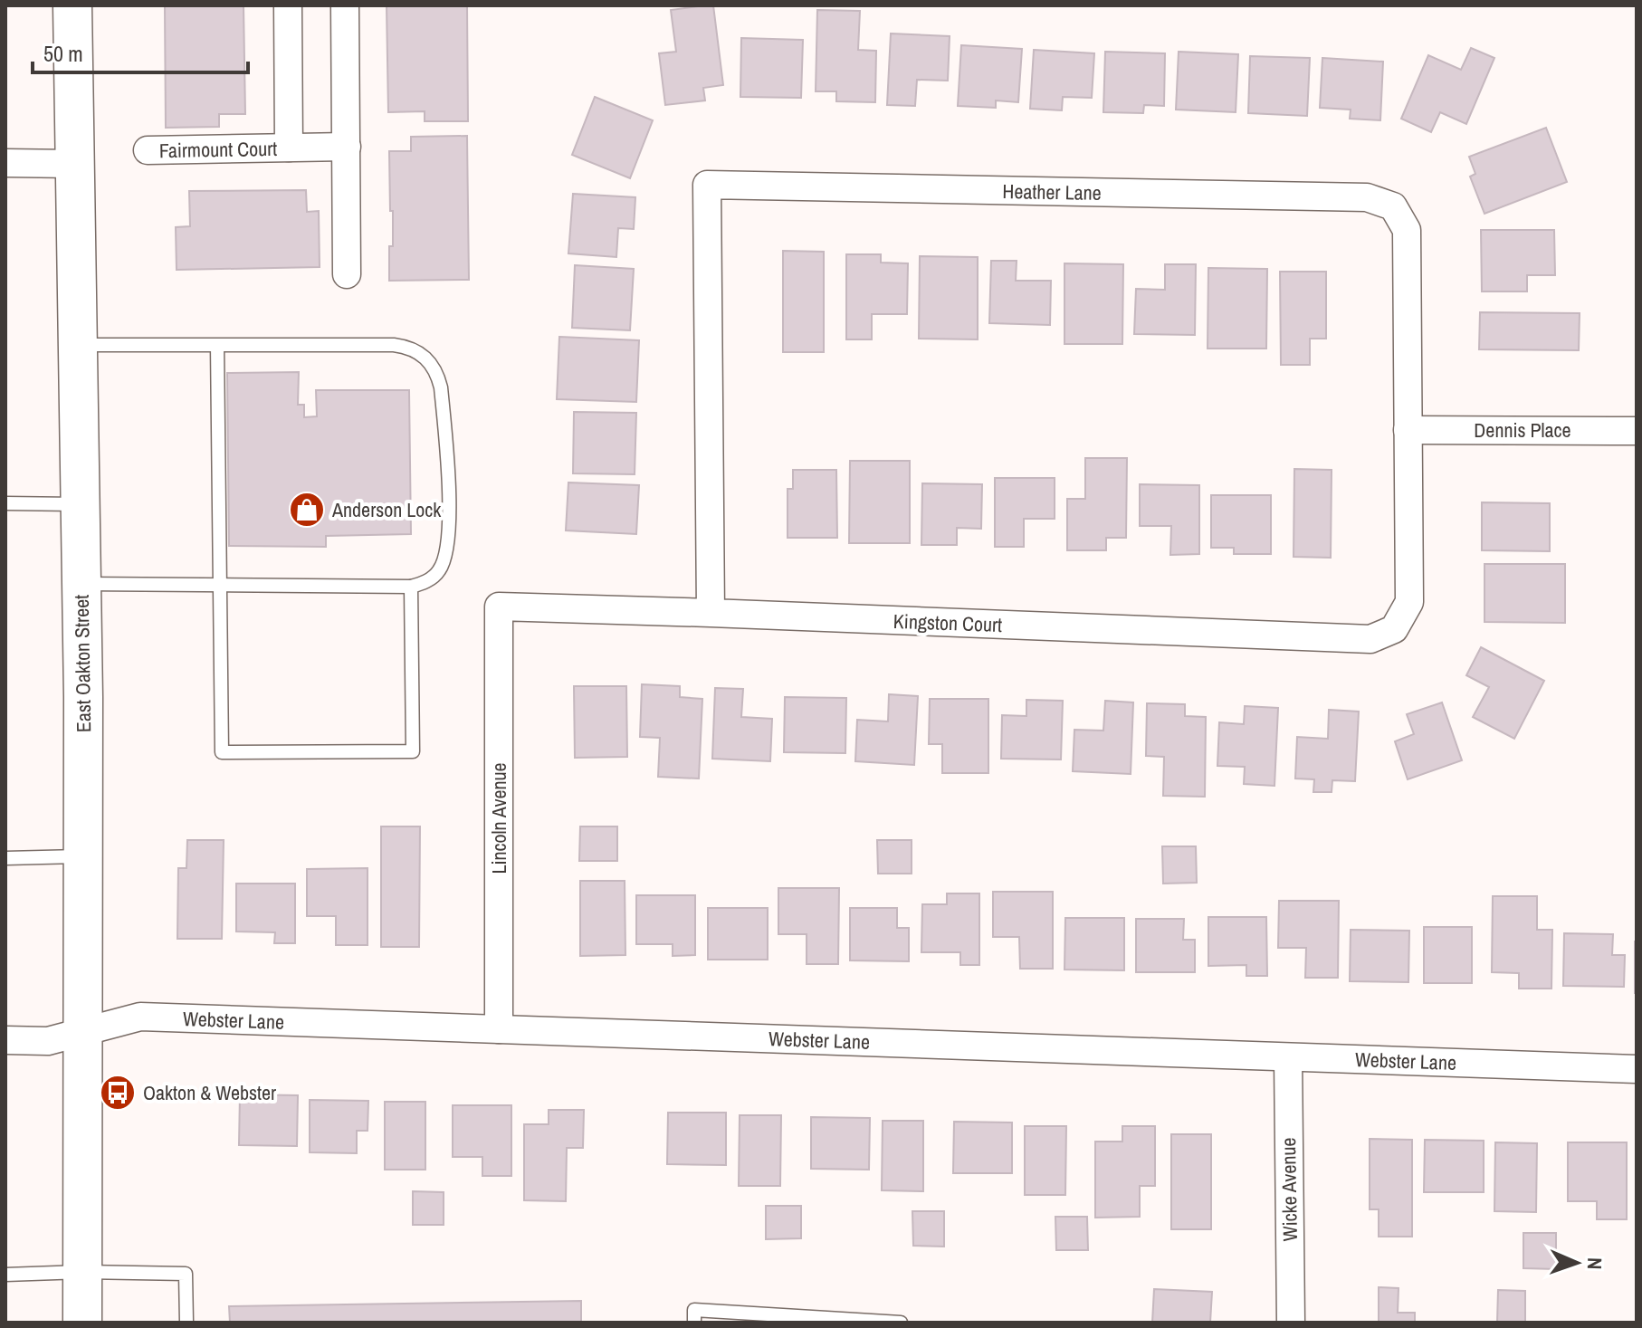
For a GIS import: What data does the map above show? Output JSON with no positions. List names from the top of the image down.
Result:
{
  "streets": {
    "main road": ["East Oakton Street"],
    "street": [
      "Fairmount Court",
      "Heather Lane",
      "Dennis Place",
      "Kingston Court",
      "Lincoln Avenue",
      "Webster Lane",
      "Wicke Avenue"
    ]
  },
  "crossings": [
    ["Heather Lane", "Dennis Place"],
    ["Heather Lane", "Kingston Court"],
    ["Kingston Court", "Lincoln Avenue"],
    ["East Oakton Street", "Webster Lane"],
    ["Lincoln Avenue", "Webster Lane"],
    ["Webster Lane", "Wicke Avenue"]
  ],
  "places": {
    "shop": ["Anderson Lock"],
    "bus stop": ["Oakton & Webster"]
  },
  "scale_bar": "50 m",
  "north": "right"
}
